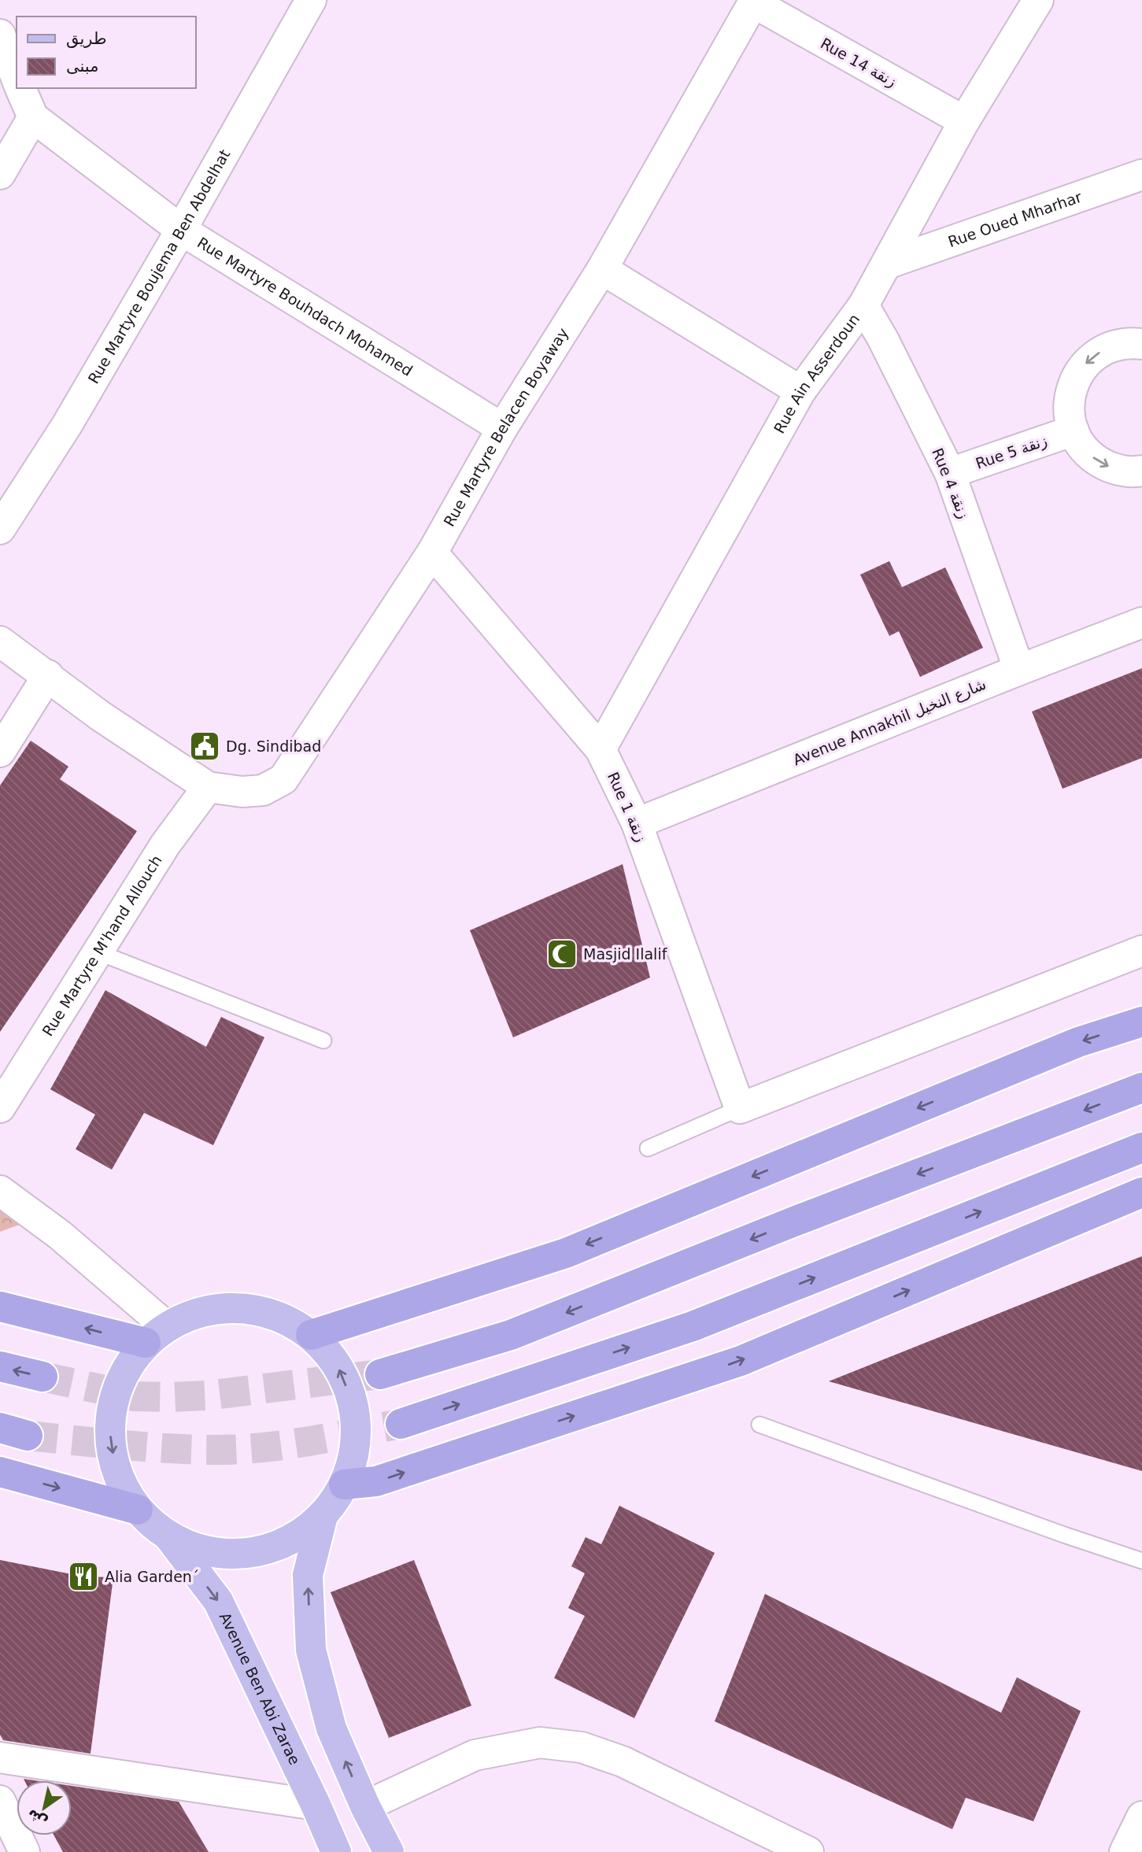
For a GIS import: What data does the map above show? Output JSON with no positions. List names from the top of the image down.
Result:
{
  "streets": {
    "main road": ["Avenue Ben Abi Zarae"],
    "street": [
      "Rue 14 زنقة",
      "Rue Oued Mharhar",
      "Rue Martyre Boujema Ben Abdelhat",
      "Rue Martyre Bouhdach Mohamed",
      "Rue Ain Asserdoun",
      "Rue Martyre Belacen Boyaway",
      "Rue 5 زنقة",
      "Rue 4 زنقة",
      "Avenue Annakhil شارع النخيل",
      "Rue 1 زنقة",
      "Rue Martyre M'hand Allouch"
    ]
  },
  "crossings": [
    ["Rue 14 زنقة", "Rue Ain Asserdoun"],
    ["Rue 14 زنقة", "Rue Martyre Belacen Boyaway"],
    ["Rue Oued Mharhar", "Rue Ain Asserdoun"],
    ["Rue Martyre Boujema Ben Abdelhat", "Rue Martyre Bouhdach Mohamed"],
    ["Rue Martyre Bouhdach Mohamed", "Rue Martyre Belacen Boyaway"],
    ["Rue Ain Asserdoun", "Rue 4 زنقة"],
    ["Rue Ain Asserdoun", "Rue 1 زنقة"],
    ["Rue Martyre Belacen Boyaway", "Rue 1 زنقة"],
    ["Rue Martyre Belacen Boyaway", "Rue Martyre M'hand Allouch"],
    ["Rue 5 زنقة", "Rue 4 زنقة"],
    ["Rue 4 زنقة", "Avenue Annakhil شارع النخيل"],
    ["Avenue Annakhil شارع النخيل", "Rue 1 زنقة"]
  ],
  "places": {
    "public building": ["Dg. Sindibad"],
    "mosque": ["Masjid Ilalif"],
    "restaurant": ["Alia Garden´"]
  },
  "legend": ["طريق", "مبنى"],
  "north": "bottom left"
}
